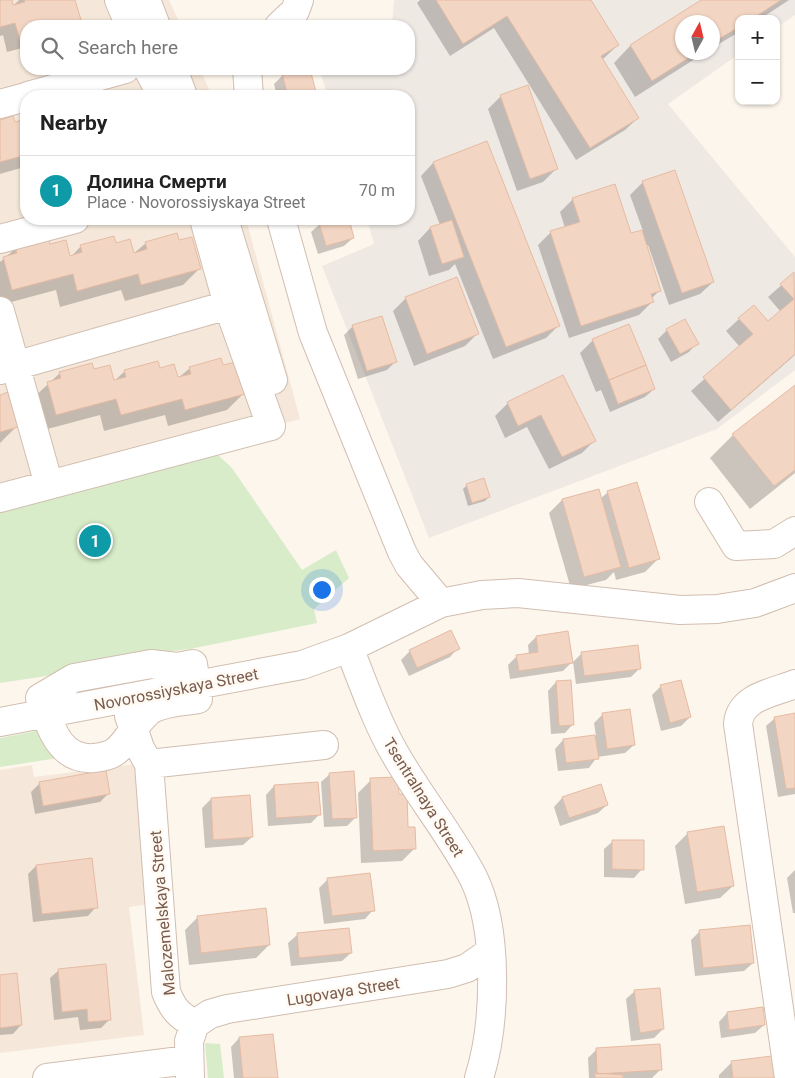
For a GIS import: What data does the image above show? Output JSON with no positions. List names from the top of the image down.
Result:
{
  "streets": {
    "street": [
      "Novorossiyskaya Street",
      "Tsentralnaya Street",
      "Malozemelskaya Street",
      "Lugovaya Street"
    ]
  },
  "crossings": [
    ["Novorossiyskaya Street", "Tsentralnaya Street"],
    ["Tsentralnaya Street", "Lugovaya Street"],
    ["Malozemelskaya Street", "Lugovaya Street"]
  ],
  "north": "top",
  "page": {
    "map_buttons": ["+", "−"],
    "search": "Search here",
    "heading": "Nearby",
    "list": [
      {
        "mark": "1",
        "name": "Долина Смерти",
        "note": "Place · Novorossiyskaya Street",
        "value": "70 m"
      }
    ],
    "pins": "1"
  }
}
